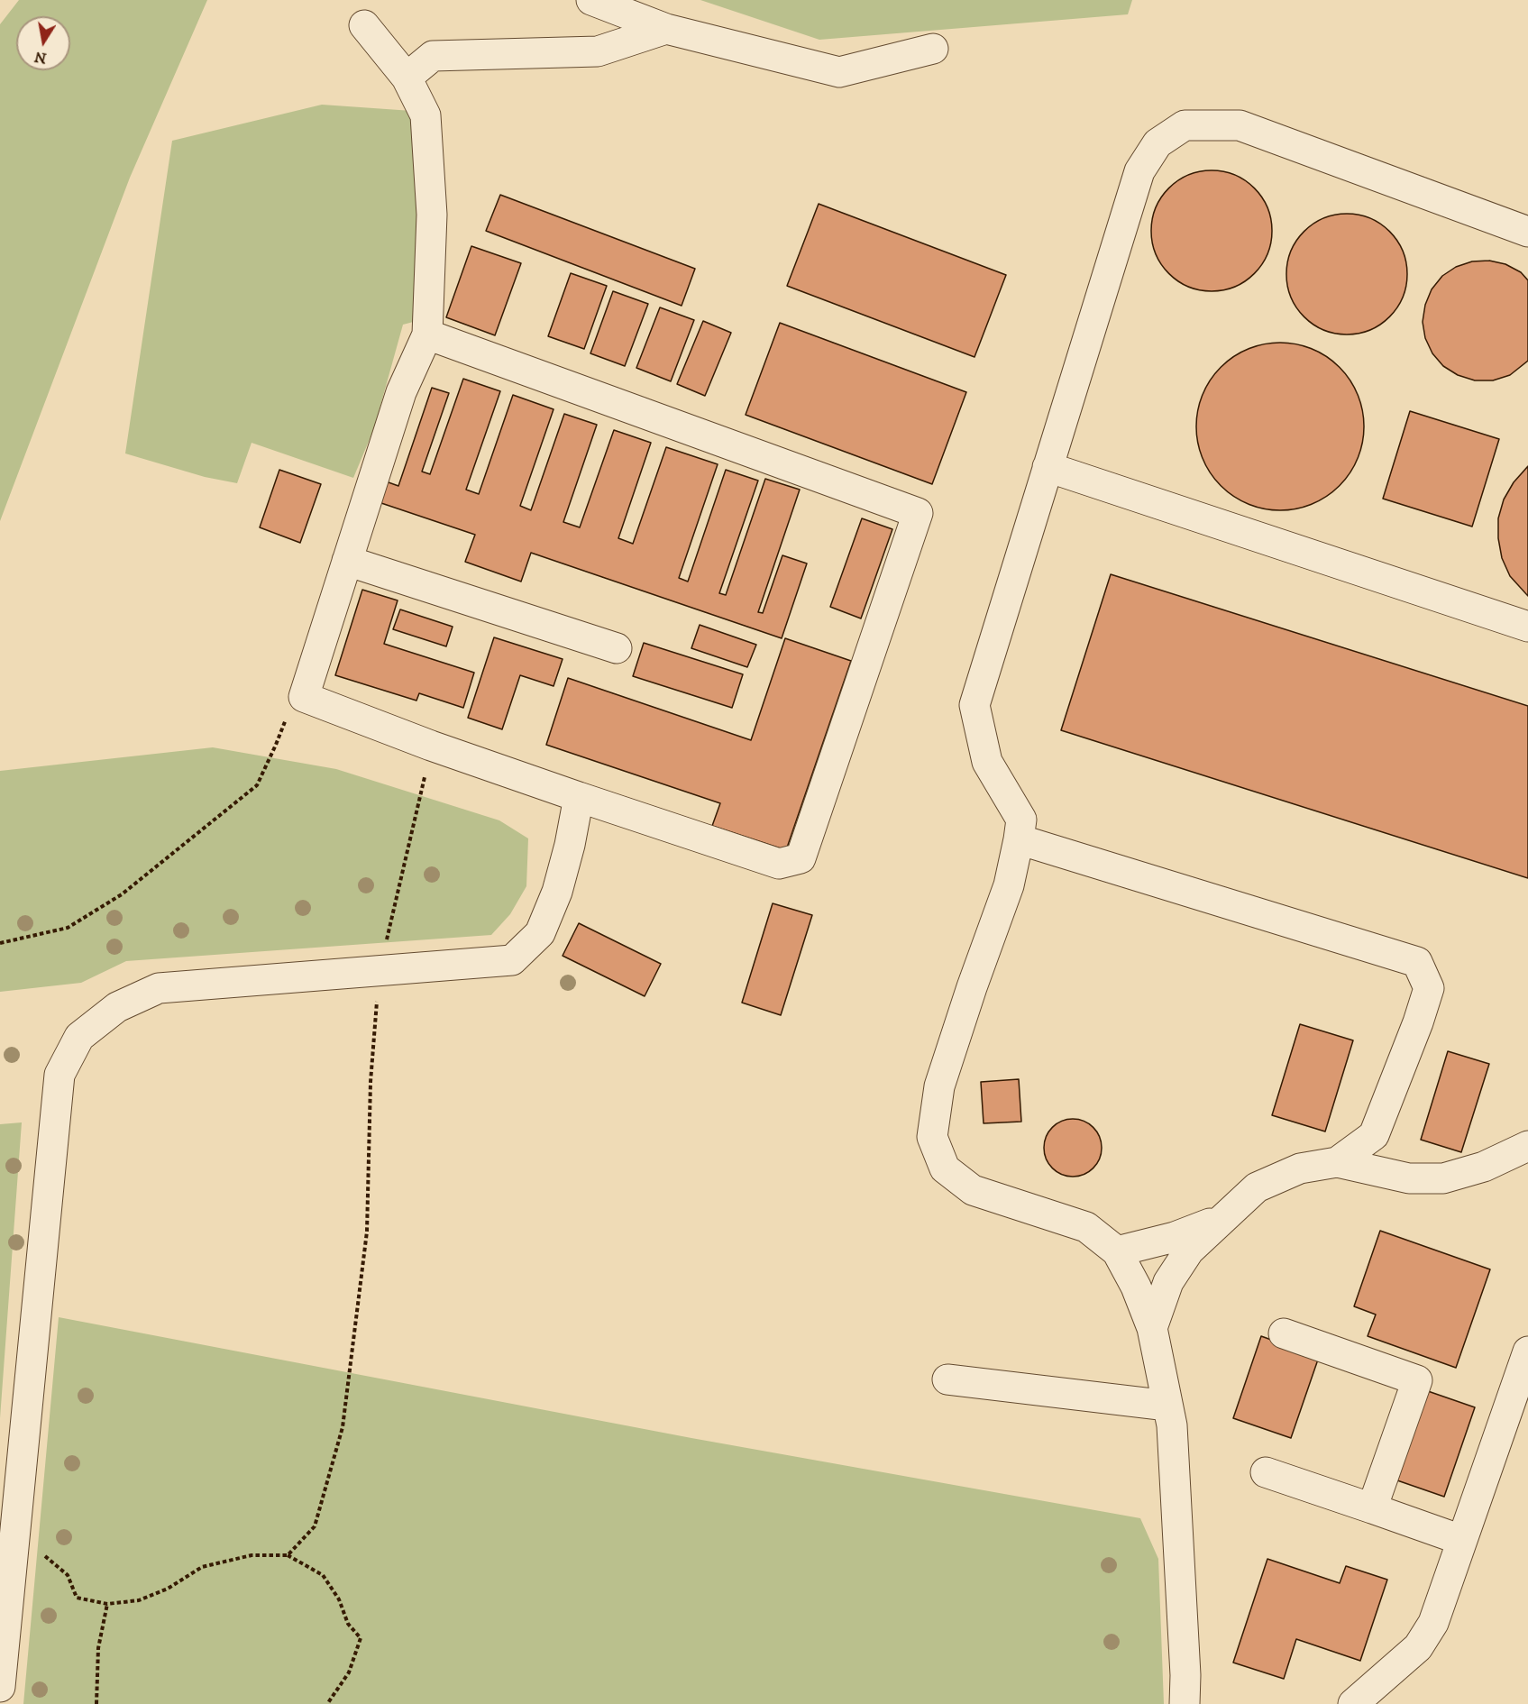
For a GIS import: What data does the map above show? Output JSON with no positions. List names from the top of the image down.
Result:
{
  "north": "bottom"
}
